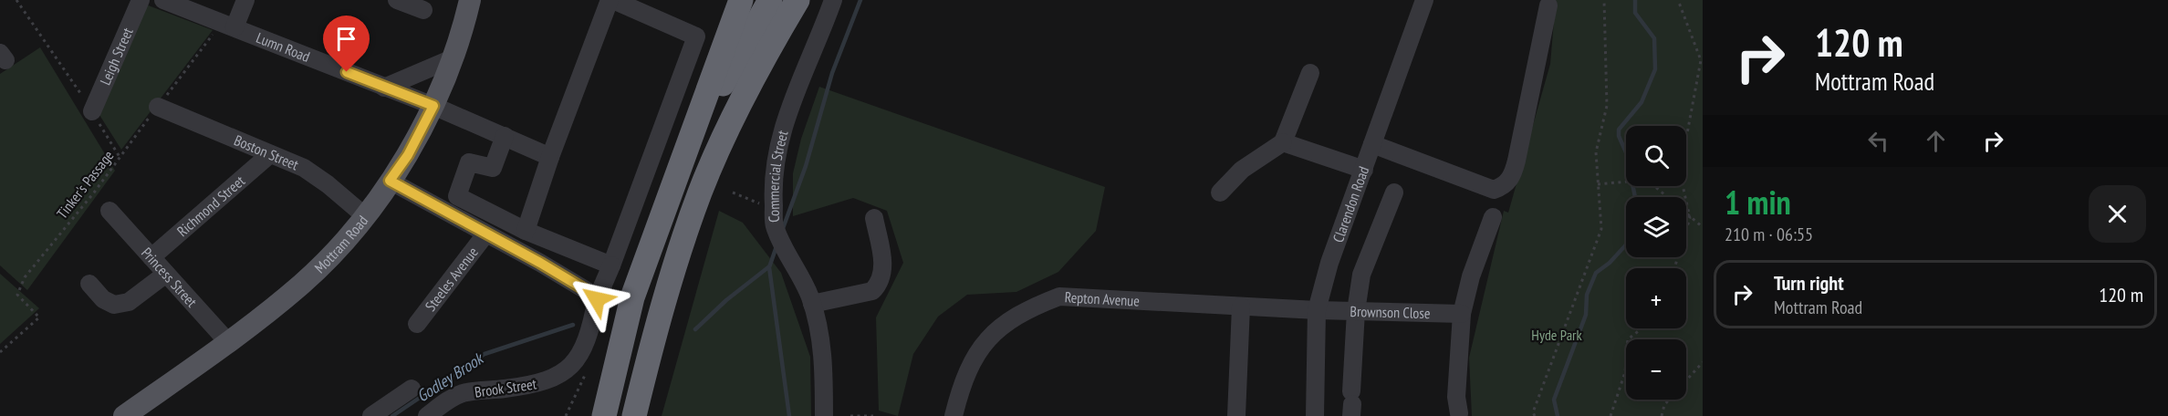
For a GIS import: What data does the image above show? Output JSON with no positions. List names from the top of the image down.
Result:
{
  "streets": {
    "main road": ["Mottram Road"],
    "street": [
      "Lumn Road",
      "Leigh Street",
      "Boston Street",
      "Commercial Street",
      "Clarendon Road",
      "Richmond Street",
      "Princess Street",
      "Steeles Avenue",
      "Repton Avenue",
      "Brownson Close",
      "Brook Street"
    ],
    "path": ["Tinker's Passage"]
  },
  "crossings": [
    ["Lumn Road", "Tinker's Passage"],
    ["Lumn Road", "Mottram Road"],
    ["Boston Street", "Tinker's Passage"],
    ["Boston Street", "Richmond Street"],
    ["Boston Street", "Mottram Road"],
    ["Clarendon Road", "Repton Avenue"],
    ["Clarendon Road", "Brownson Close"],
    ["Richmond Street", "Princess Street"],
    ["Mottram Road", "Princess Street"],
    ["Repton Avenue", "Brownson Close"]
  ],
  "water": ["Godley Brook"],
  "parks": ["Hyde Park"],
  "page": {
    "turn": ["120 m", "Mottram Road"],
    "map_buttons": ["+", "−"],
    "heading": ["1 min", "210 m · 06:55"],
    "list": [
      {
        "name": "Turn right",
        "note": "Mottram Road",
        "value": "120 m"
      }
    ]
  }
}
